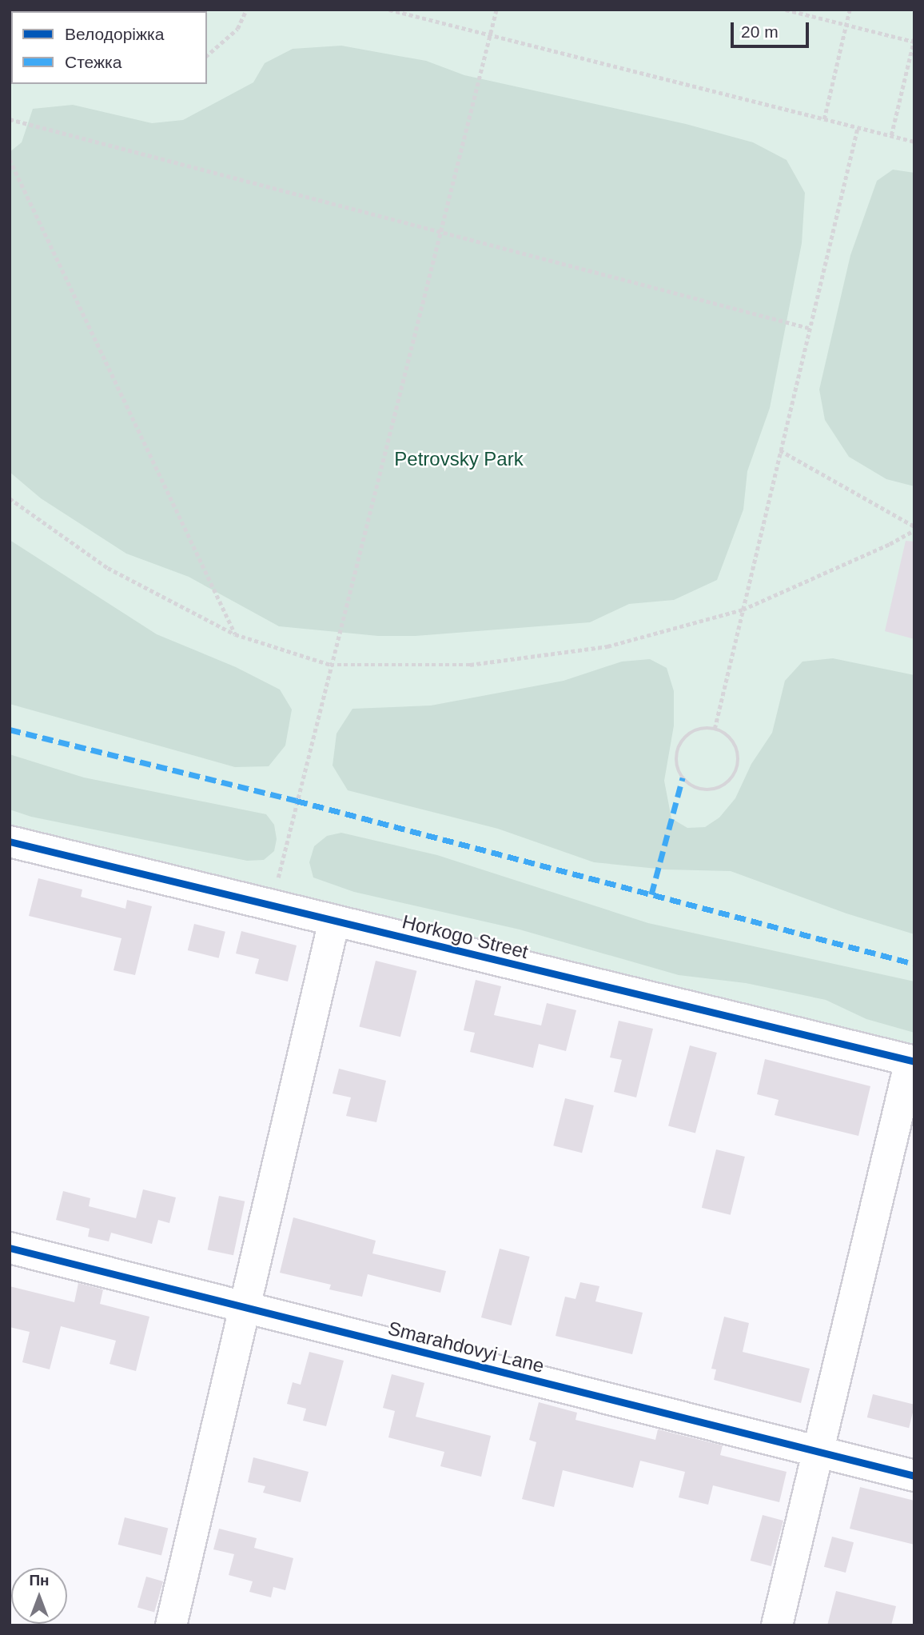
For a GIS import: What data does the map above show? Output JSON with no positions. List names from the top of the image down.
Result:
{
  "streets": {
    "street": ["Horkogo Street", "Smarahdovyi Lane"]
  },
  "parks": ["Petrovsky Park"],
  "legend": ["Велодоріжка", "Стежка"],
  "scale_bar": "20 m",
  "north": "top"
}
